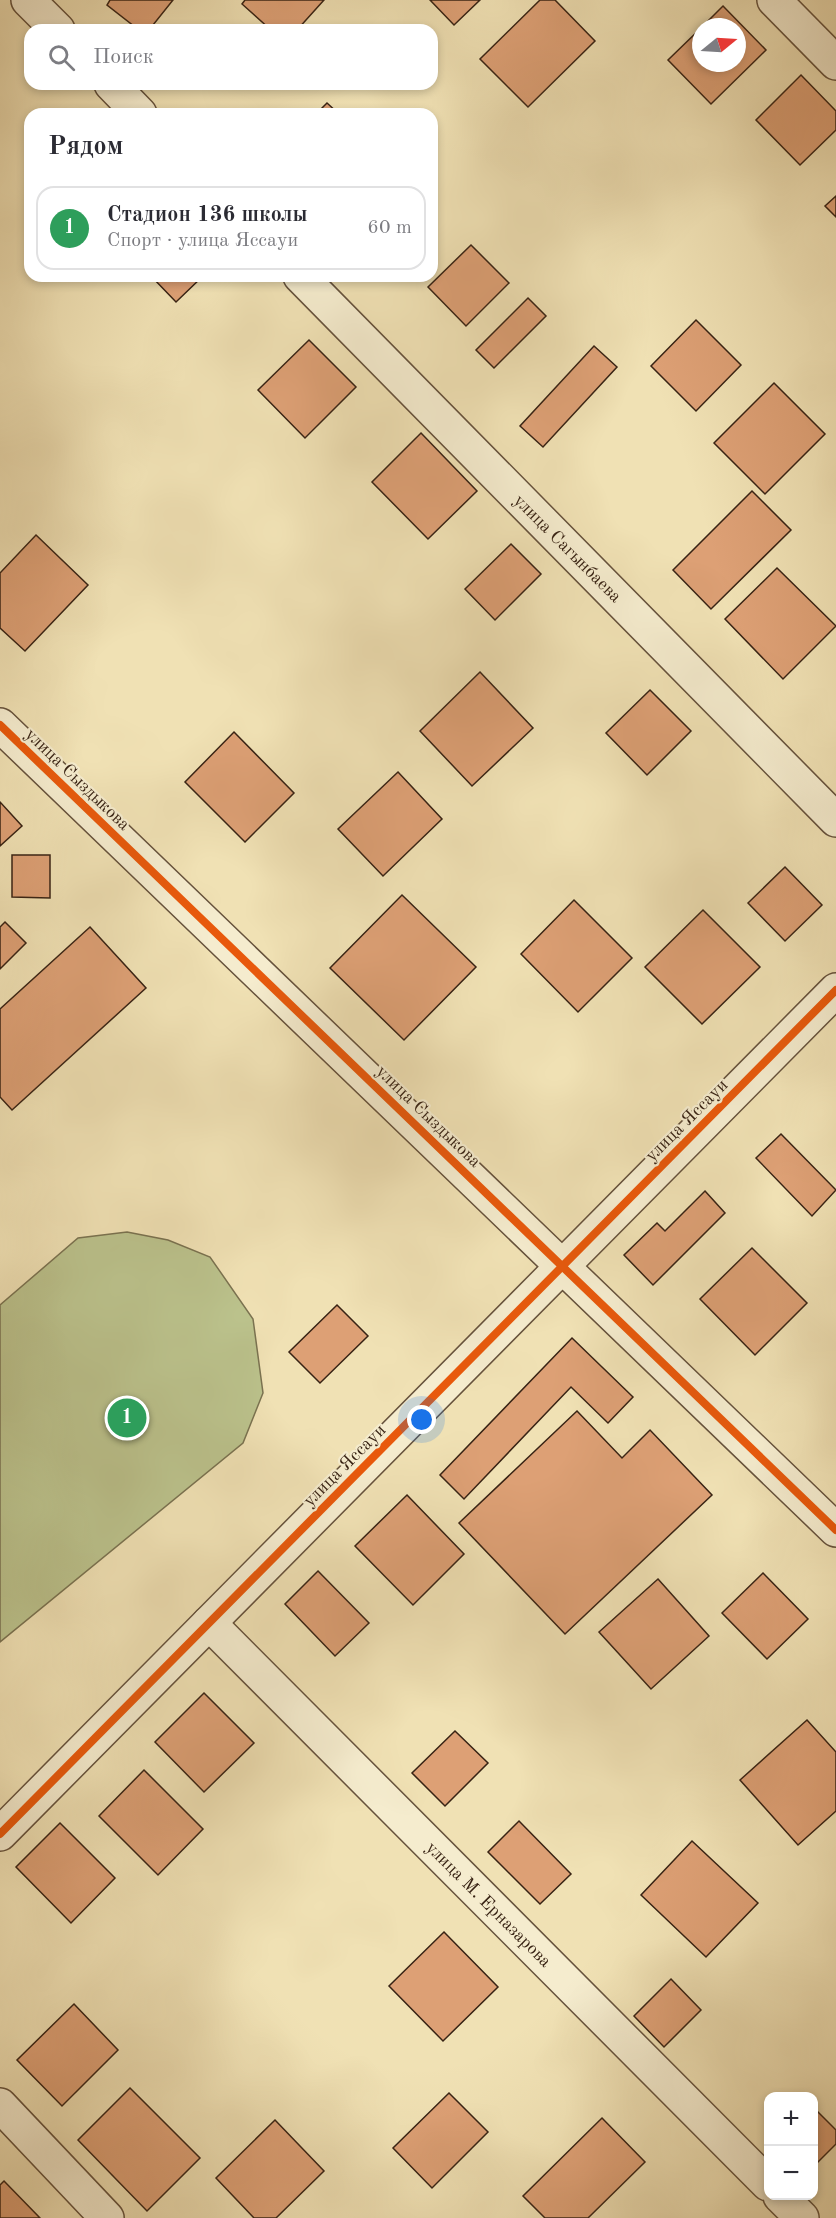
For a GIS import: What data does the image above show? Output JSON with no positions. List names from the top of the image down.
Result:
{
  "streets": {
    "street": [
      "улица Сагынбаева",
      "улица Сыздыкова",
      "улица Яссауи",
      "улица М. Ерназарова"
    ]
  },
  "crossings": [
    ["улица Сыздыкова", "улица Яссауи"],
    ["улица Яссауи", "улица М. Ерназарова"]
  ],
  "north": "right",
  "page": {
    "search": "Поиск",
    "heading": "Рядом",
    "list": [
      {
        "mark": "1",
        "name": "Стадион 136 школы",
        "note": "Спорт · улица Яссауи",
        "value": "60 m"
      }
    ],
    "pins": "1",
    "map_buttons": ["+", "−"]
  }
}
